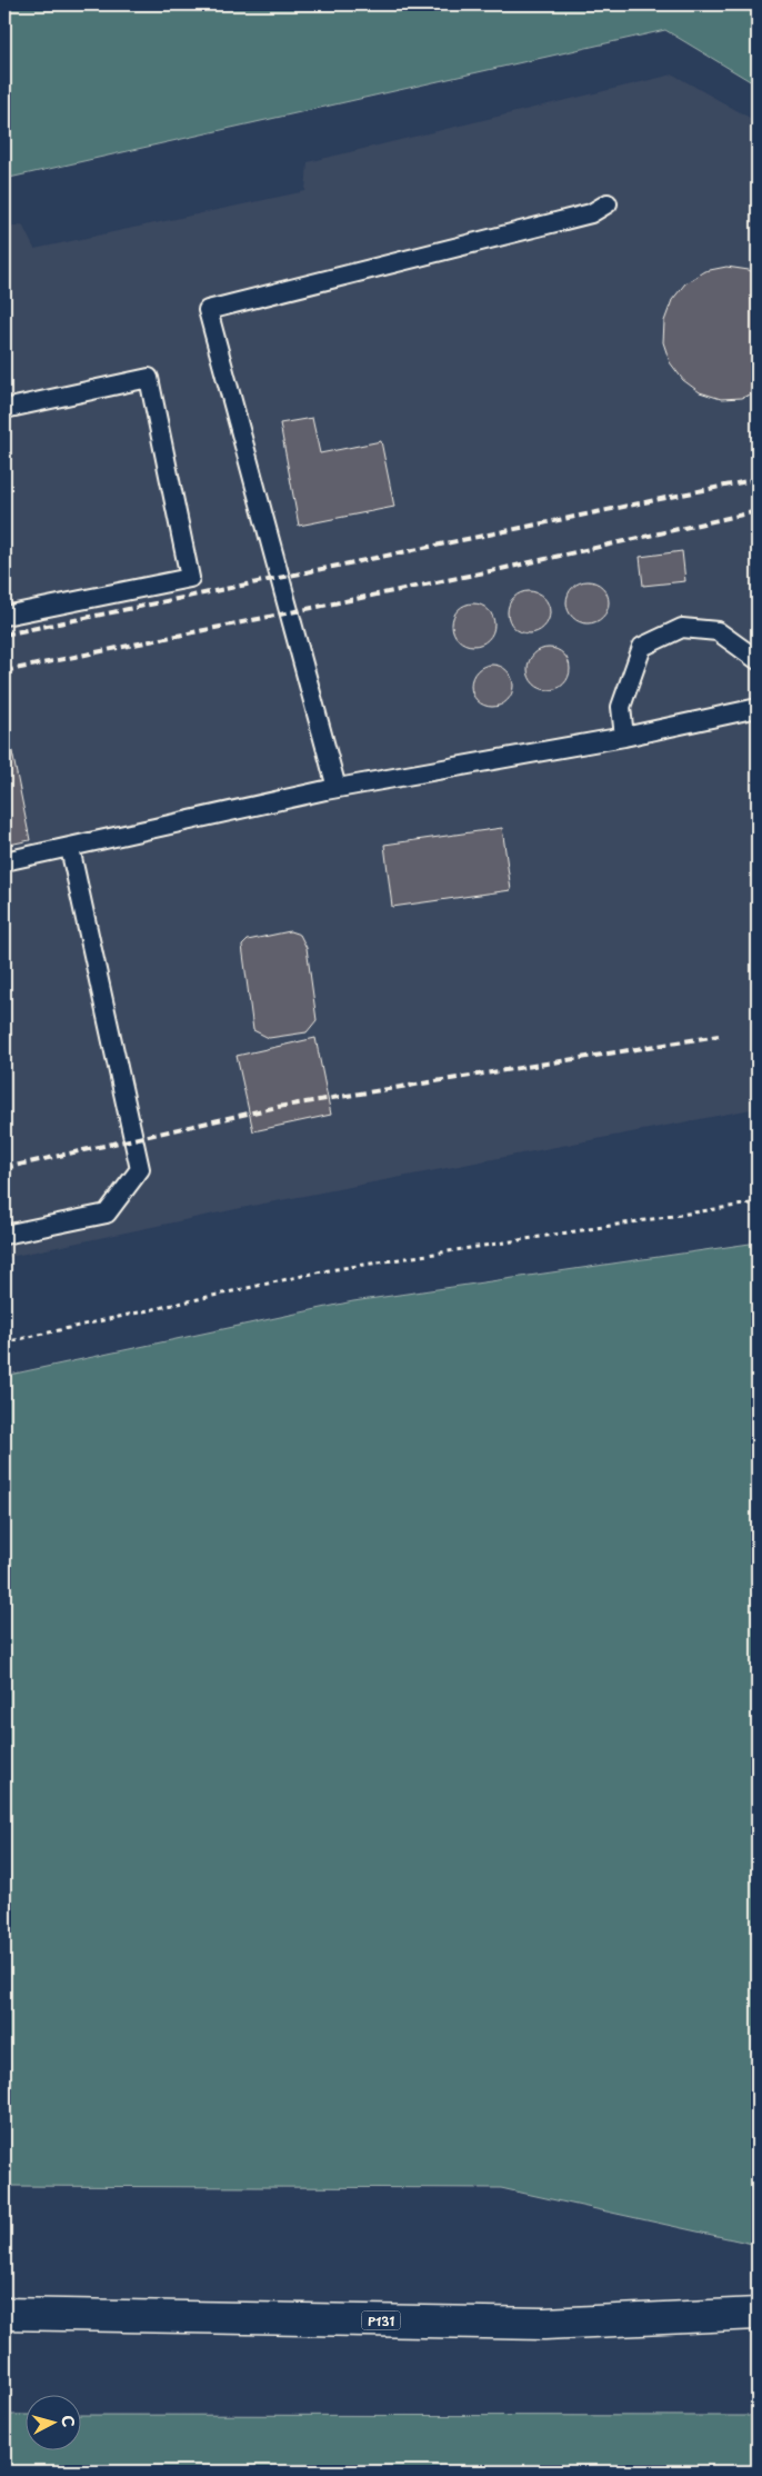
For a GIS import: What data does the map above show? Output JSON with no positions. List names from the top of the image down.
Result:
{
  "streets": {
    "main road": ["Р131"]
  },
  "north": "right"
}
